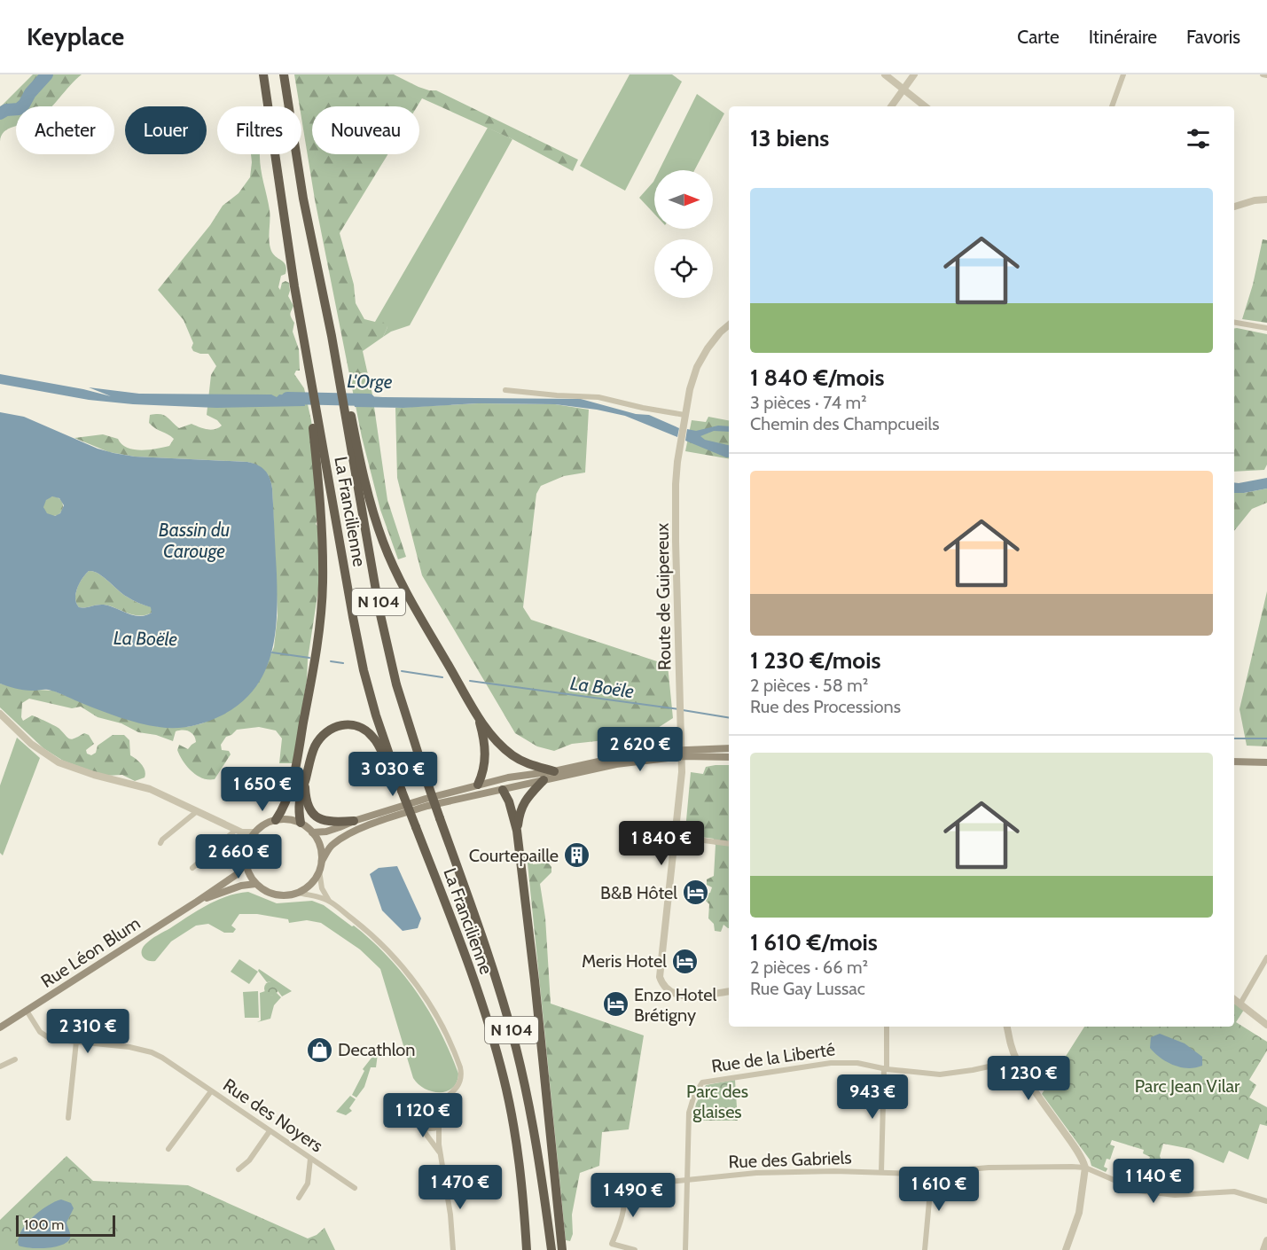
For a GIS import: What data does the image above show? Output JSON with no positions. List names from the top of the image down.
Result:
{
  "streets": {
    "highway": ["La Francilienne", "N 104"],
    "main road": ["Rue Léon Blum"],
    "street": [
      "Route de Guipereux",
      "Rue de la Liberté",
      "Rue des Noyers",
      "Rue des Gabriels"
    ]
  },
  "crossings": [
    ["Rue Léon Blum", "Rue des Noyers"],
    ["Rue de la Liberté", "Rue des Gabriels"]
  ],
  "water": ["L'Orge", "Bassin du Carouge", "La Boële"],
  "parks": ["Parc Jean Vilar", "Parc des glaises"],
  "places": {
    "building": ["Courtepaille"],
    "hotel": ["B&B Hôtel", "Meris Hotel", "Enzo Hotel Brétigny"],
    "shop": ["Decathlon"]
  },
  "scale_bar": "100 m",
  "north": "right",
  "page": {
    "header": "Keyplace",
    "nav": ["Carte", "Itinéraire", "Favoris"],
    "chip": [
      "Acheter",
      "Louer",
      "Filtres",
      "Nouveau"
    ],
    "heading": "13 biens",
    "list": [
      {
        "name": "1 840 €/mois",
        "note": "3 pièces · 74 m² · Chemin des Champcueils"
      },
      {
        "name": "1 230 €/mois",
        "note": "2 pièces · 58 m² · Rue des Processions"
      },
      {
        "name": "1 610 €/mois",
        "note": "2 pièces · 66 m² · Rue Gay Lussac"
      }
    ],
    "price": [
      "2 620 €",
      "3 030 €",
      "1 650 €",
      "1 840 €",
      "2 660 €",
      "2 310 €",
      "1 230 €",
      "943 €",
      "1 120 €",
      "1 140 €",
      "1 470 €",
      "1 610 €",
      "1 490 €"
    ],
    "scale": "100 m"
  }
}
